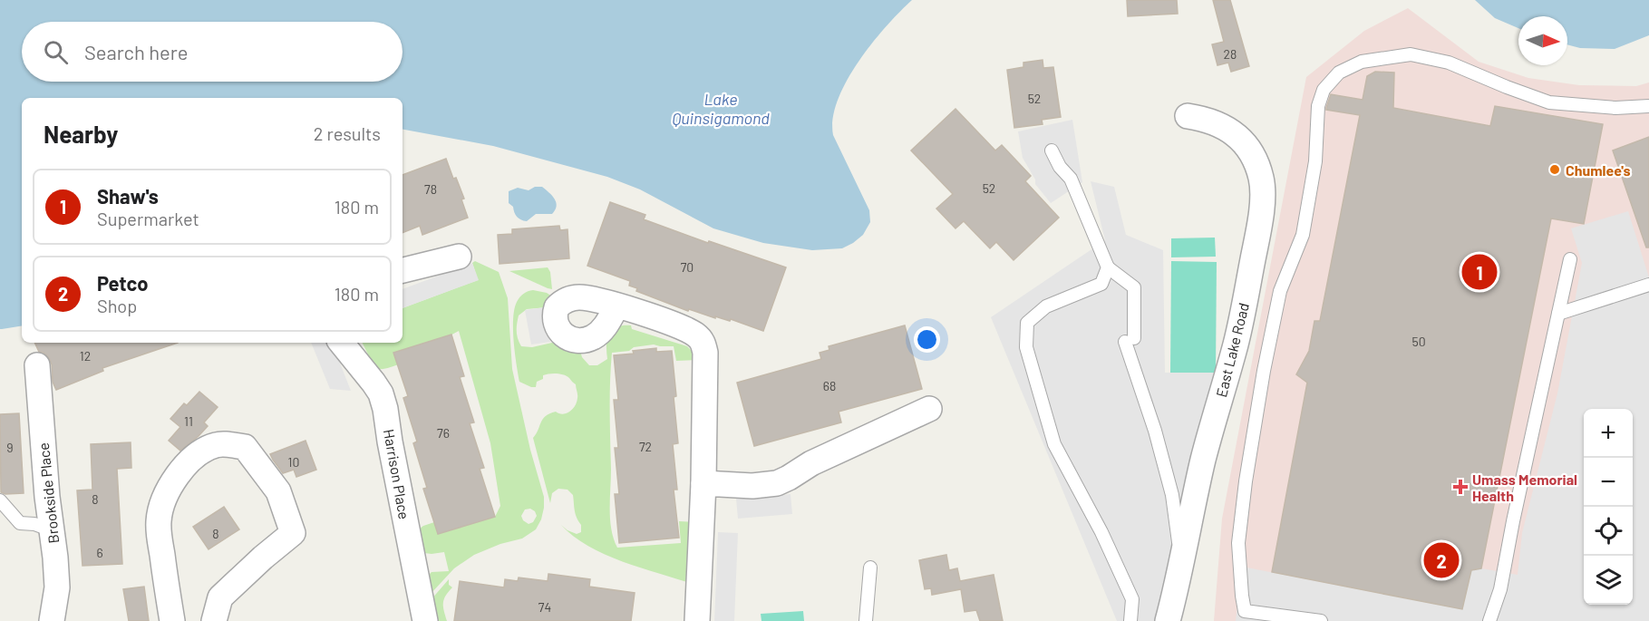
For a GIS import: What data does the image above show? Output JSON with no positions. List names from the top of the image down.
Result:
{
  "streets": {
    "street": ["East Lake Road", "Harrison Place", "Brookside Place"]
  },
  "water": ["Lake Quinsigamond"],
  "places": {
    "other": ["Chumlee's"],
    "health": ["Umass Memorial Health"]
  },
  "house_numbers": [
    "28",
    "52",
    "52",
    "78",
    "70",
    "50",
    "12",
    "68",
    "11",
    "76",
    "72",
    "9",
    "10",
    "8",
    "8",
    "6",
    "74"
  ],
  "north": "right",
  "page": {
    "search": "Search here",
    "heading": ["Nearby", "2 results"],
    "list": [
      {
        "mark": "1",
        "name": "Shaw's",
        "note": "Supermarket",
        "value": "180 m"
      },
      {
        "mark": "2",
        "name": "Petco",
        "note": "Shop",
        "value": "180 m"
      }
    ],
    "pins": ["1", "2"],
    "map_buttons": ["+", "−"]
  }
}
